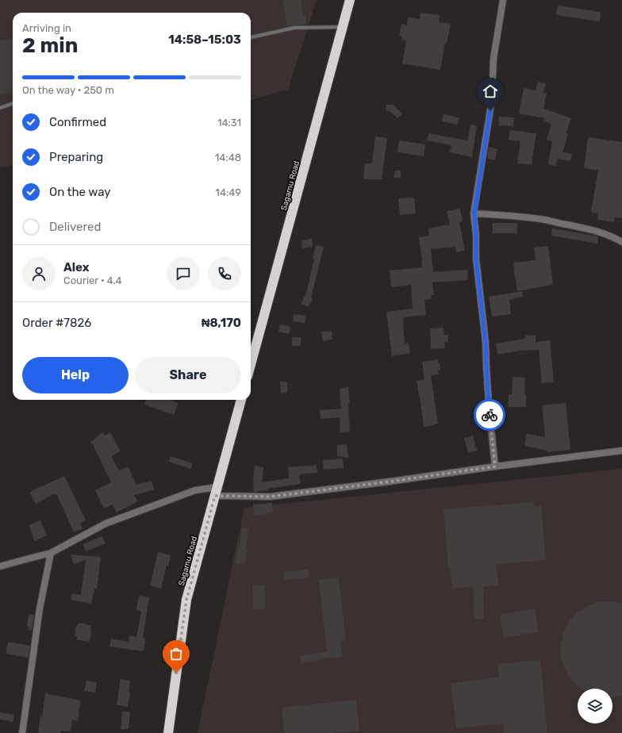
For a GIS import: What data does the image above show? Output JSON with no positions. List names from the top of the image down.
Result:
{
  "streets": {
    "highway": ["Sagamu Road"]
  },
  "page": {
    "heading": ["2 min", "Arriving in", "14:58–15:03"],
    "panel": [
      "Alex",
      "Courier · 4.4",
      "Order #7826",
      "₦8,170"
    ],
    "bar": "On the way · 250 m",
    "list": [
      ["Confirmed", "14:31"],
      ["Preparing", "14:48"],
      ["On the way", "14:49"],
      "Delivered"
    ],
    "buttons": ["Help", "Share"]
  }
}
